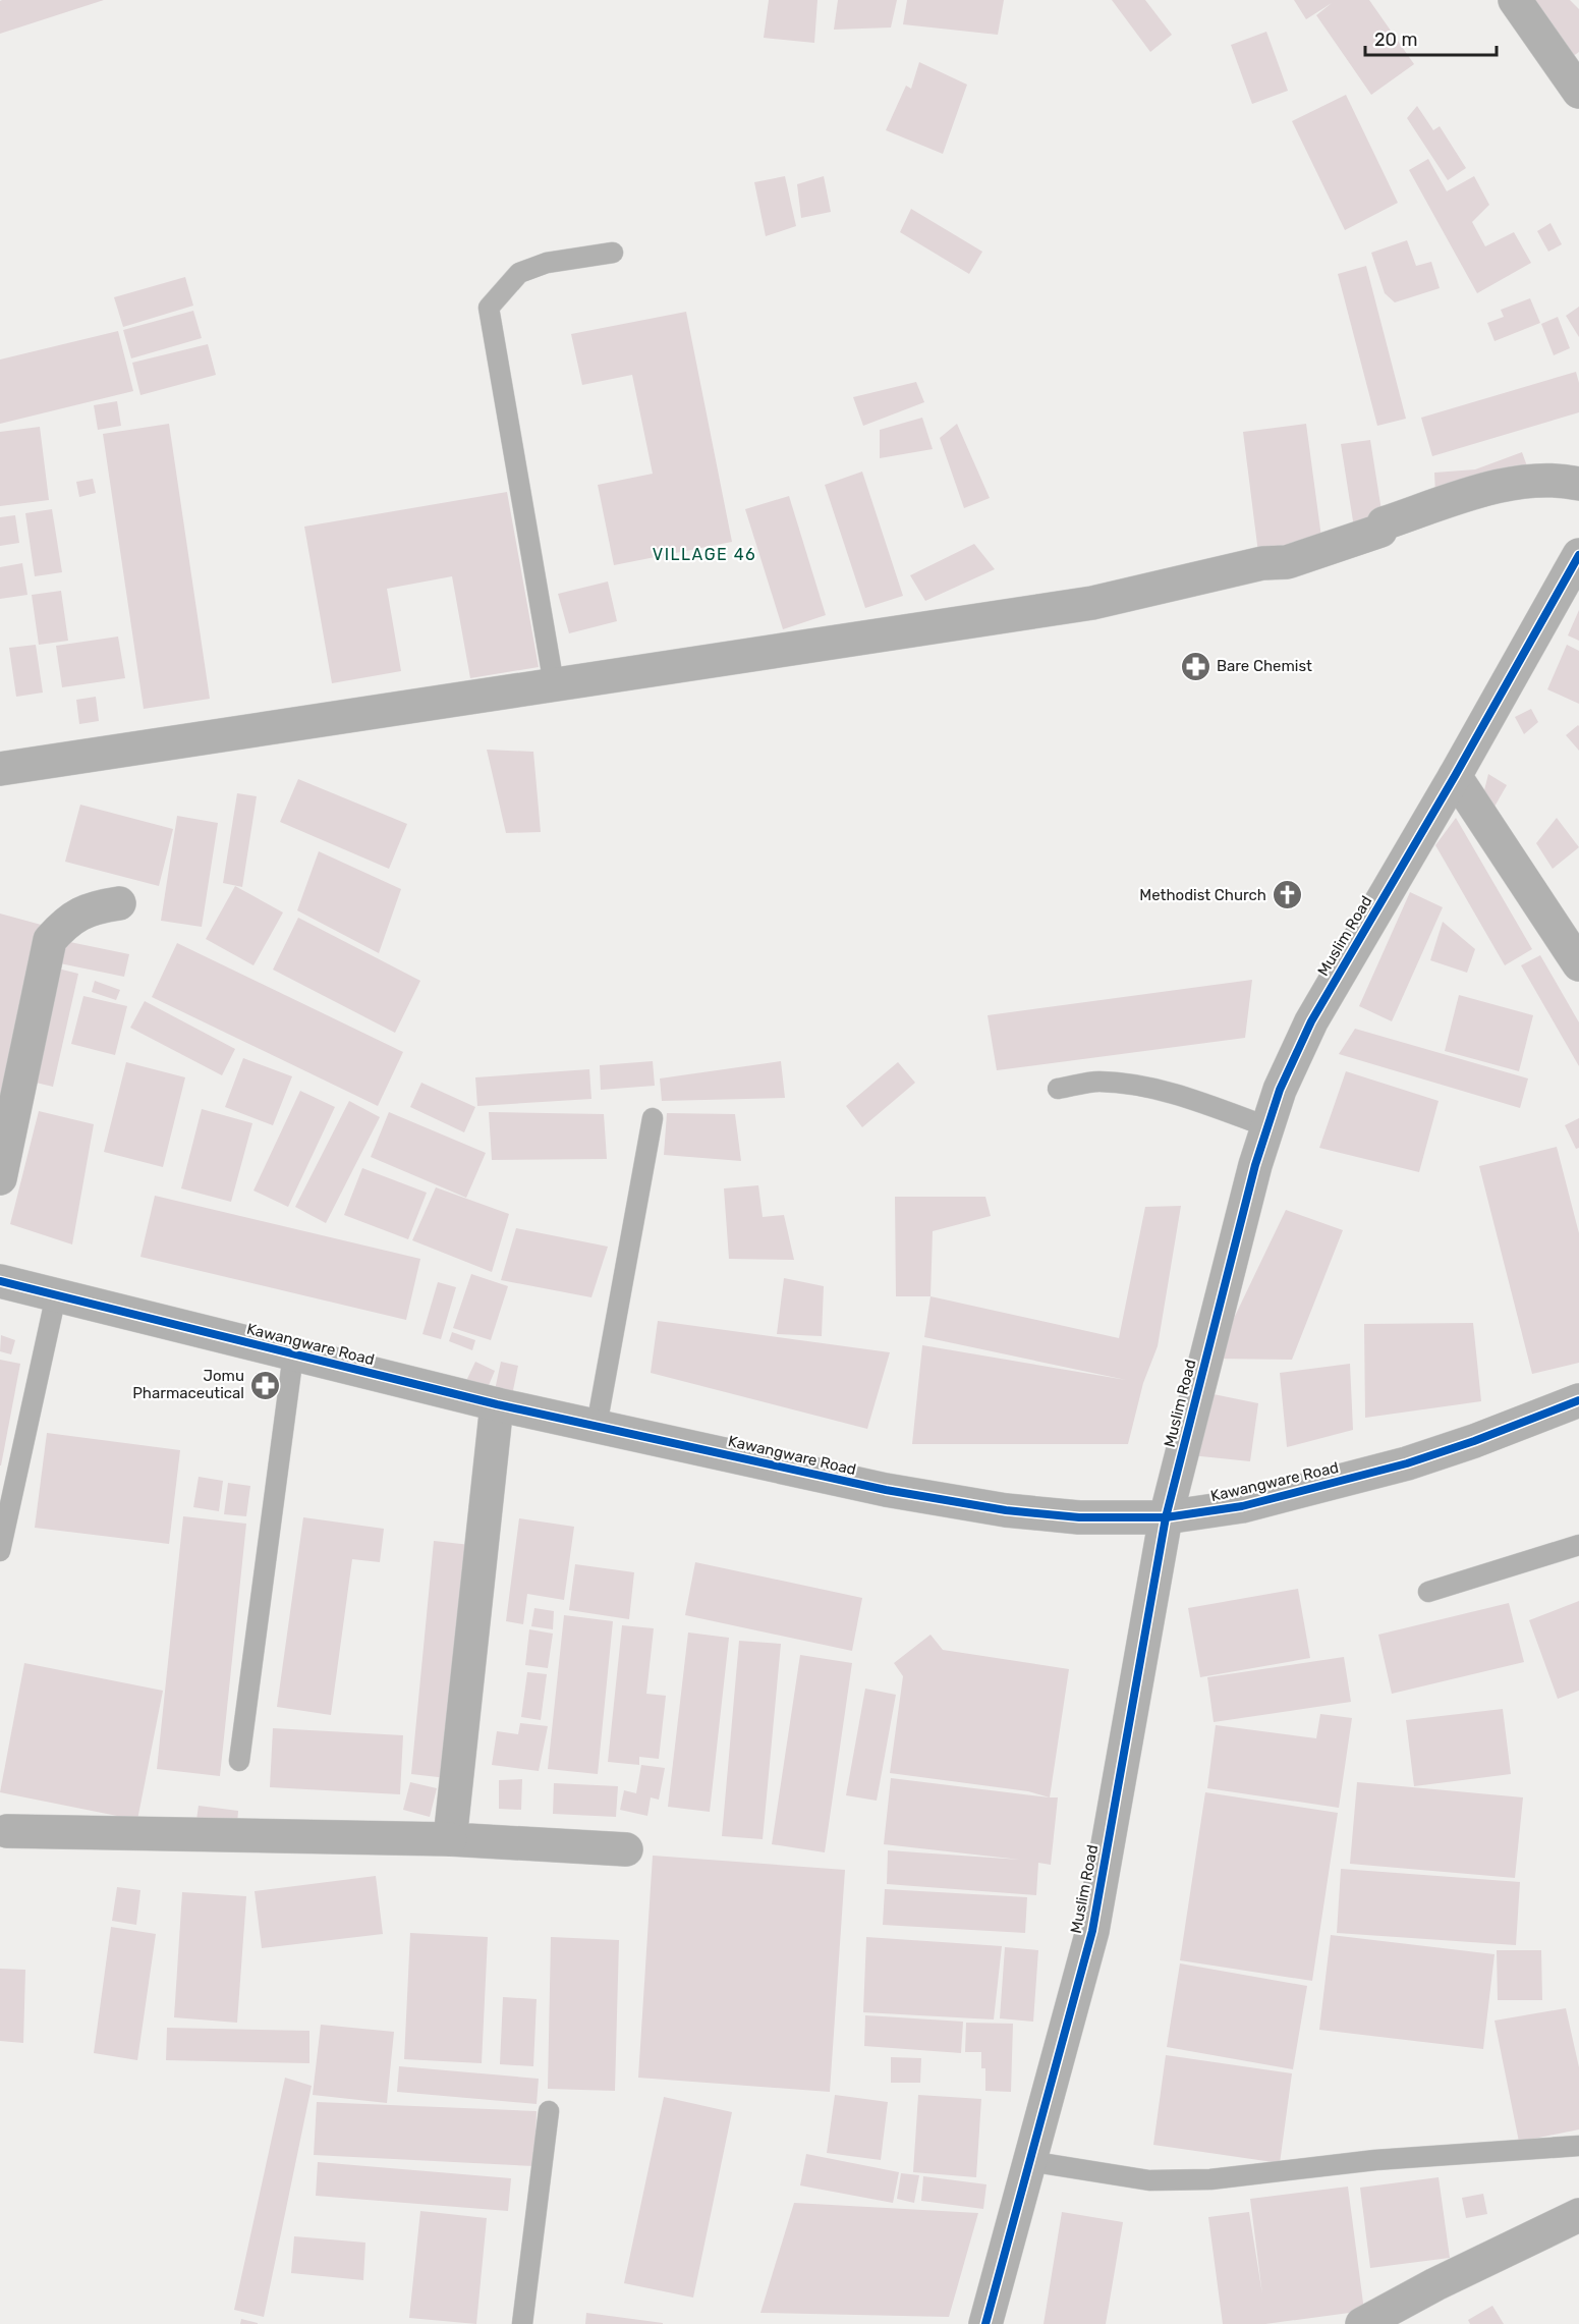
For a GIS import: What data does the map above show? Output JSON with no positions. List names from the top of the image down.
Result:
{
  "streets": {
    "street": ["Muslim Road", "Kawangware Road"]
  },
  "crossings": [
    ["Muslim Road", "Kawangware Road"]
  ],
  "districts": ["VILLAGE 46"],
  "places": {
    "pharmacy": ["Bare Chemist", "Jomu Pharmaceutical"],
    "church": ["Methodist Church"]
  },
  "scale_bar": "20 m"
}
